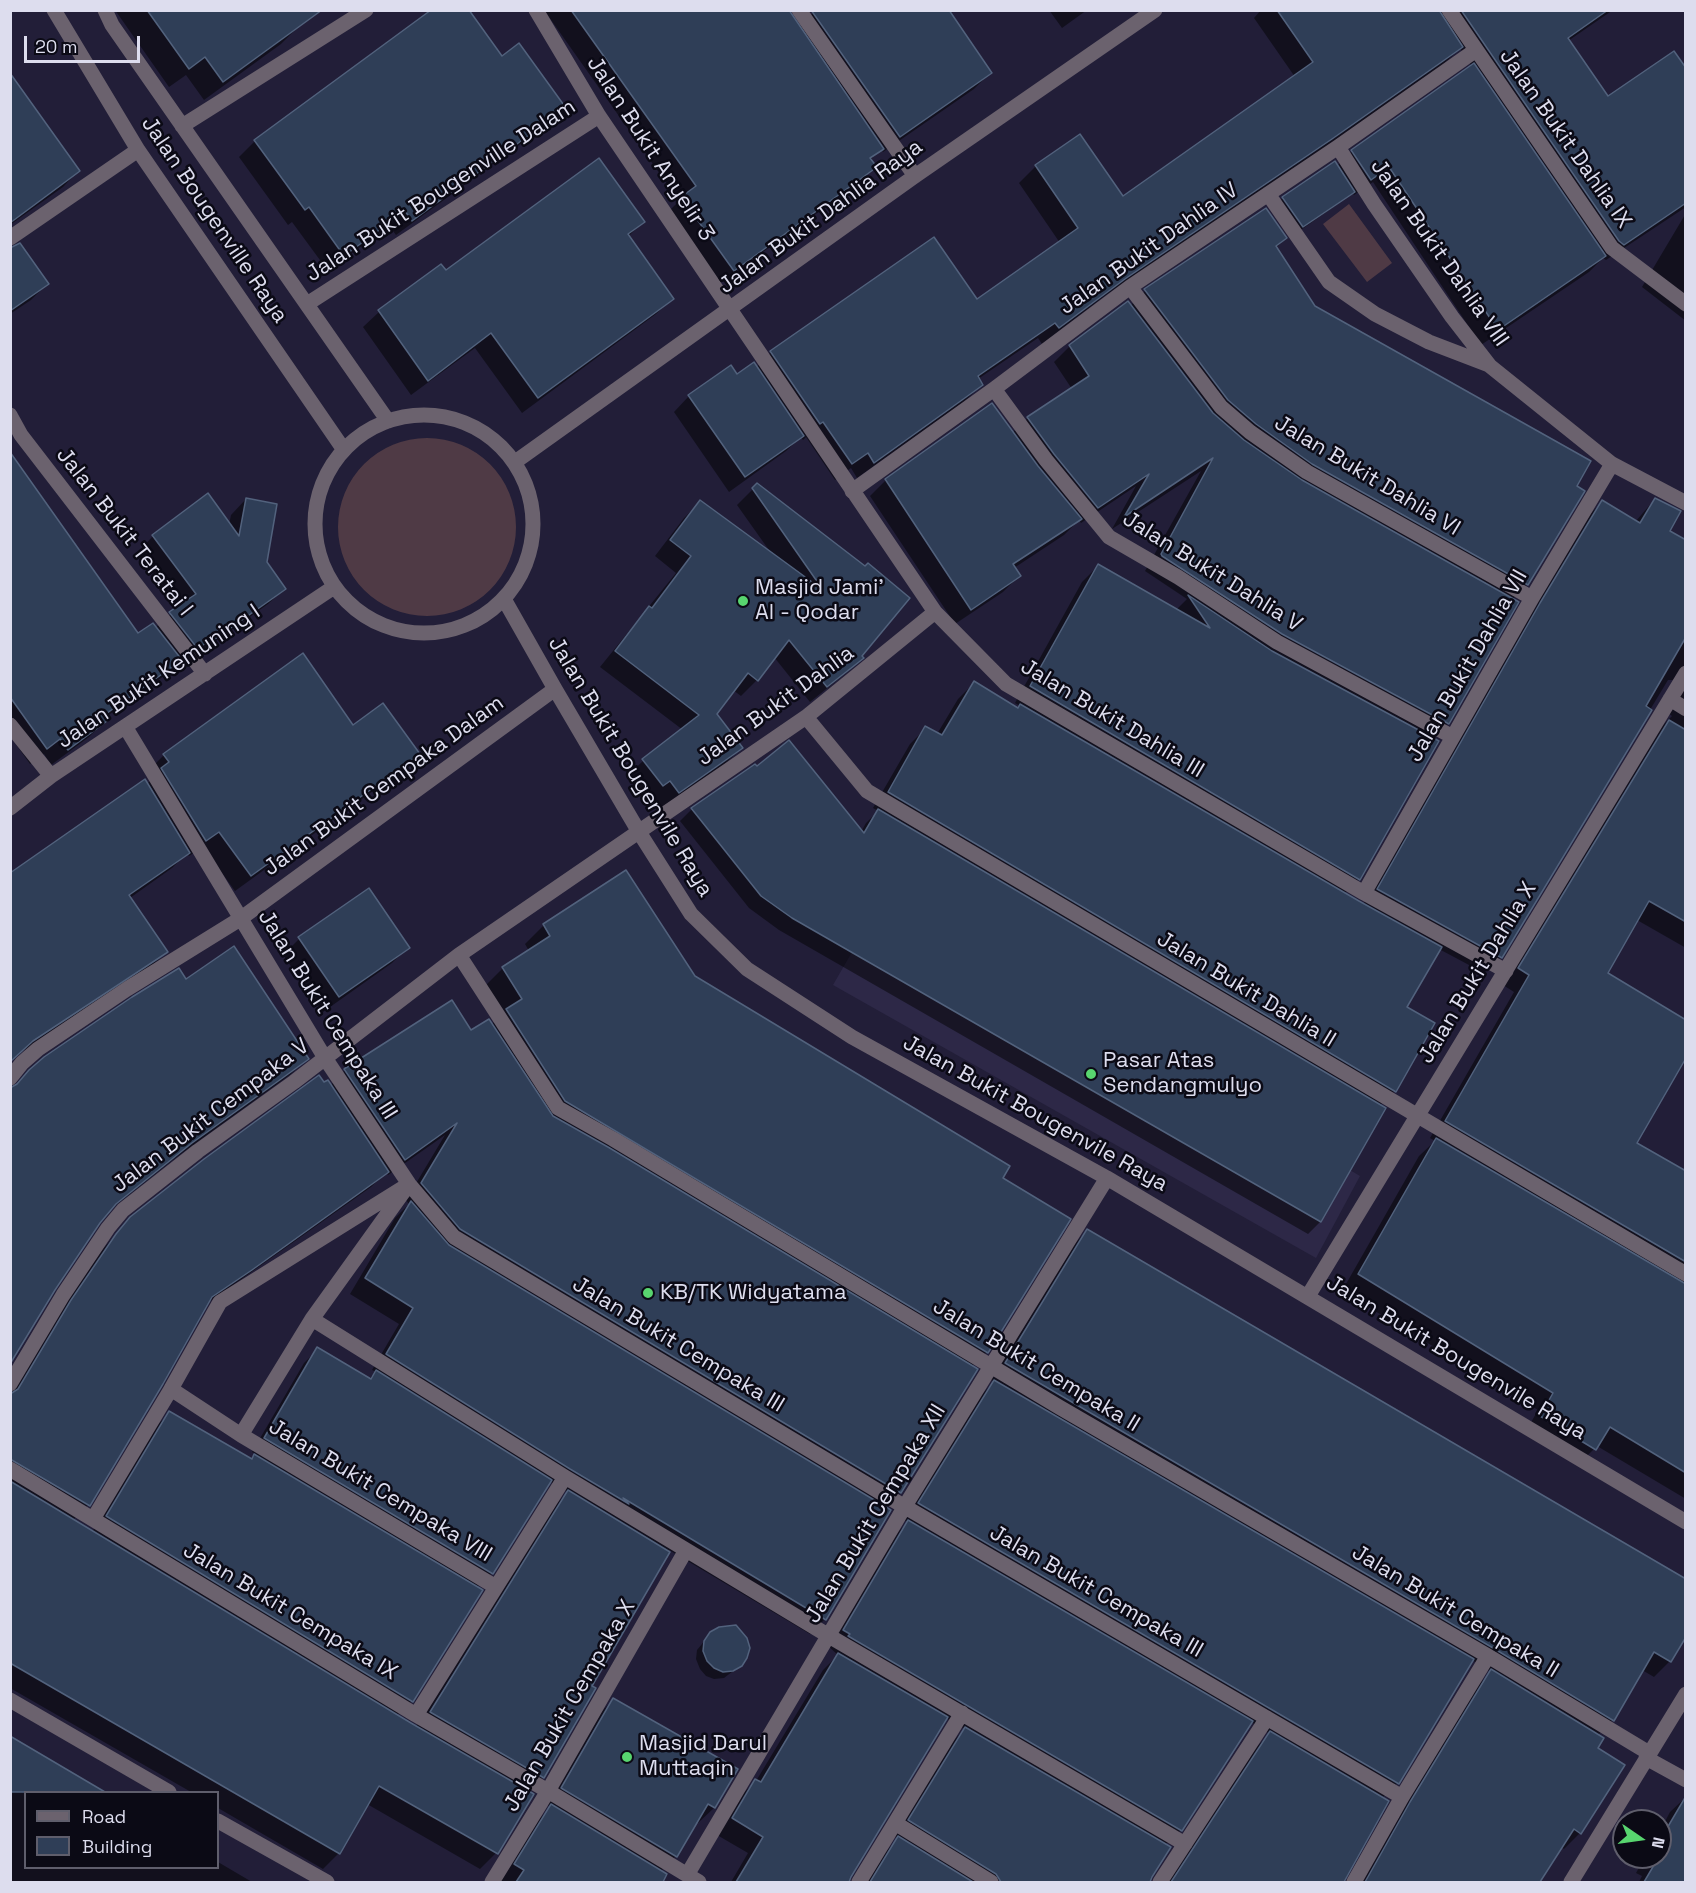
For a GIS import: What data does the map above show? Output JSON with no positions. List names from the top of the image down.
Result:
{
  "streets": {
    "street": [
      "Jalan Bukit Dahlia IX",
      "Jalan Bukit Anyelir 3",
      "Jalan Bukit Bougenville Dalam",
      "Jalan Bukit Dahlia Raya",
      "Jalan Bougenville Raya",
      "Jalan Bukit Dahlia IV",
      "Jalan Bukit Dahlia VIII",
      "Jalan Bukit Dahlia VI",
      "Jalan Bukit Teratai I",
      "Jalan Bukit Dahlia V",
      "Jalan Bukit Dahlia VII",
      "Jalan Bukit Kemuning I",
      "Jalan Bukit Dahlia",
      "Jalan Bukit Dahlia III",
      "Jalan Bukit Bougenvile Raya",
      "Jalan Bukit Cempaka Dalam",
      "Jalan Bukit Dahlia X",
      "Jalan Bukit Dahlia II",
      "Jalan Bukit Cempaka III",
      "Jalan Bukit Cempaka V",
      "Jalan Bukit Cempaka II",
      "Jalan Bukit Cempaka VIII",
      "Jalan Bukit Cempaka XII",
      "Jalan Bukit Cempaka IX",
      "Jalan Bukit Cempaka X"
    ]
  },
  "crossings": [
    ["Jalan Bukit Dahlia IX", "Jalan Bukit Dahlia IV"],
    ["Jalan Bukit Anyelir 3", "Jalan Bukit Bougenville Dalam"],
    ["Jalan Bukit Anyelir 3", "Jalan Bukit Dahlia Raya"],
    ["Jalan Bukit Anyelir 3", "Jalan Bukit Dahlia III"],
    ["Jalan Bukit Bougenville Dalam", "Jalan Bougenville Raya"],
    ["Jalan Bukit Dahlia Raya", "Jalan Bukit Dahlia III"],
    ["Jalan Bukit Dahlia IV", "Jalan Bukit Dahlia VIII"],
    ["Jalan Bukit Dahlia IV", "Jalan Bukit Dahlia VI"],
    ["Jalan Bukit Dahlia IV", "Jalan Bukit Dahlia V"],
    ["Jalan Bukit Dahlia IV", "Jalan Bukit Dahlia III"],
    ["Jalan Bukit Dahlia VIII", "Jalan Bukit Dahlia VII"],
    ["Jalan Bukit Dahlia VI", "Jalan Bukit Dahlia VII"],
    ["Jalan Bukit Teratai I", "Jalan Bukit Kemuning I"],
    ["Jalan Bukit Dahlia V", "Jalan Bukit Dahlia VII"],
    ["Jalan Bukit Dahlia VII", "Jalan Bukit Dahlia III"],
    ["Jalan Bukit Kemuning I", "Jalan Bukit Cempaka III"],
    ["Jalan Bukit Dahlia", "Jalan Bukit Dahlia III"],
    ["Jalan Bukit Dahlia", "Jalan Bukit Bougenvile Raya"],
    ["Jalan Bukit Dahlia", "Jalan Bukit Dahlia II"],
    ["Jalan Bukit Dahlia", "Jalan Bukit Cempaka V"],
    ["Jalan Bukit Dahlia III", "Jalan Bukit Dahlia X"],
    ["Jalan Bukit Bougenvile Raya", "Jalan Bukit Cempaka Dalam"],
    ["Jalan Bukit Bougenvile Raya", "Jalan Bukit Dahlia X"],
    ["Jalan Bukit Bougenvile Raya", "Jalan Bukit Cempaka V"],
    ["Jalan Bukit Bougenvile Raya", "Jalan Bukit Cempaka XII"],
    ["Jalan Bukit Cempaka Dalam", "Jalan Bukit Cempaka III"],
    ["Jalan Bukit Dahlia X", "Jalan Bukit Dahlia II"],
    ["Jalan Bukit Cempaka III", "Jalan Bukit Cempaka V"],
    ["Jalan Bukit Cempaka III", "Jalan Bukit Cempaka XII"],
    ["Jalan Bukit Cempaka V", "Jalan Bukit Cempaka II"],
    ["Jalan Bukit Cempaka II", "Jalan Bukit Cempaka XII"],
    ["Jalan Bukit Cempaka XII", "Jalan Bukit Cempaka IX"],
    ["Jalan Bukit Cempaka IX", "Jalan Bukit Cempaka X"]
  ],
  "places": [
    "Masjid Jami' Al - Qodar",
    "Pasar Atas Sendangmulyo",
    "KB/TK Widyatama",
    "Masjid Darul Muttaqin"
  ],
  "legend": ["Road", "Building"],
  "scale_bar": "20 m",
  "north": "right"
}
